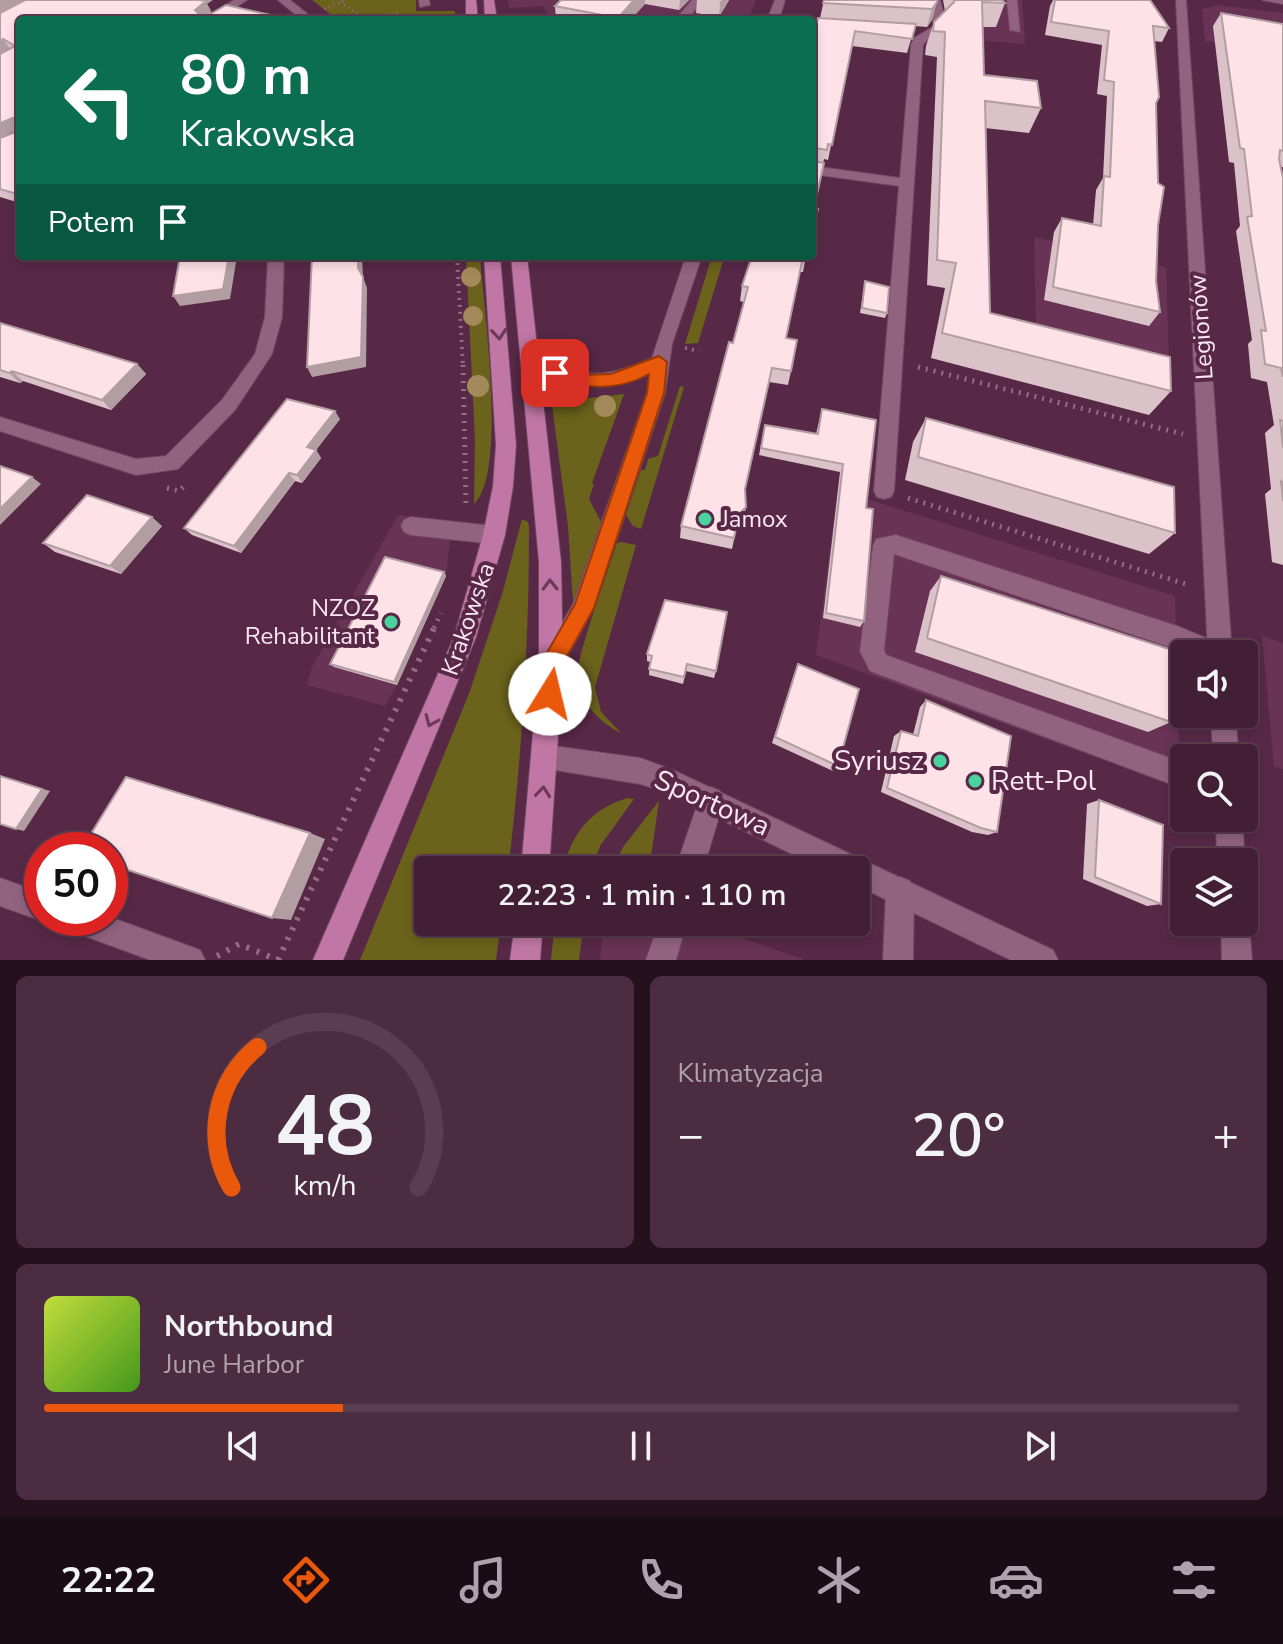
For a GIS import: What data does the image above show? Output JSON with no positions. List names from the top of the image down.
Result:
{
  "streets": {
    "main road": ["Krakowska"],
    "street": ["Legionów", "Sportowa"]
  },
  "places": [
    "Jamox",
    "NZOZ Rehabilitant",
    "Syriusz",
    "Rett-Pol"
  ],
  "page": {
    "turn": ["80 m", "Krakowska"],
    "then": "Potem",
    "limit": "50",
    "trip": "22:23 · 1 min · 110 m",
    "tile": "Klimatyzacja",
    "heat": ["−", "20°", "+"],
    "song": ["Northbound", "June Harbor"],
    "tabs": "22:22",
    "gauge": ["48", "km/h"]
  }
}
